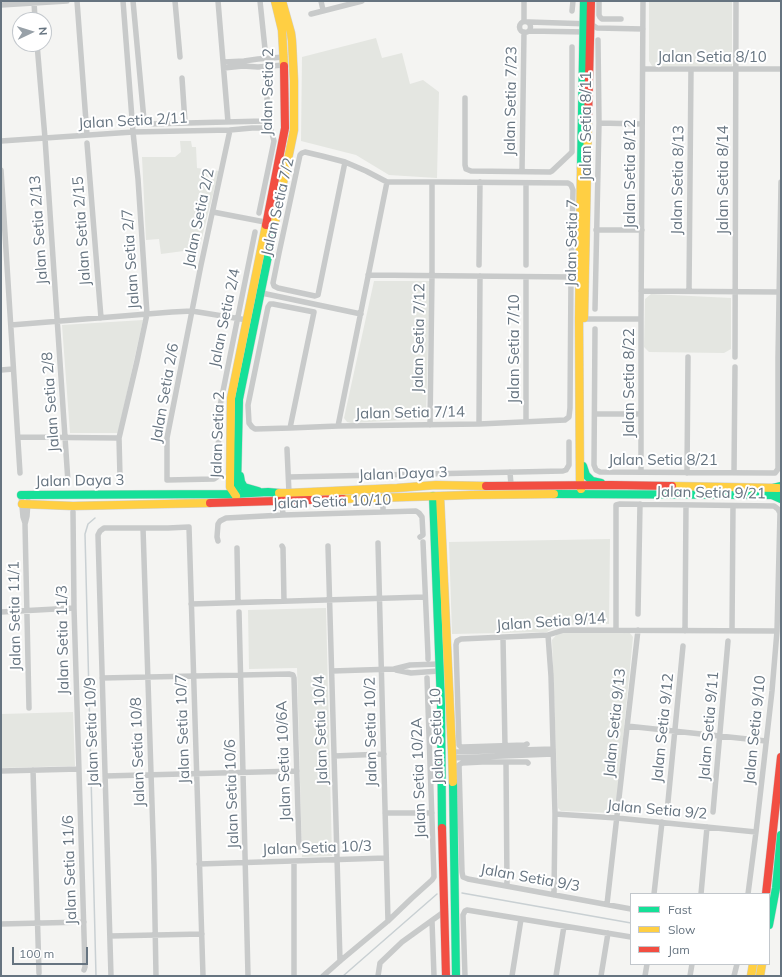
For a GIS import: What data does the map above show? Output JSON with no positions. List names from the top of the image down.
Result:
{
  "streets": {
    "street": [
      "Jalan Setia 8/10",
      "Jalan Setia 2",
      "Jalan Setia 7/23",
      "Jalan Setia 2/11",
      "Jalan Setia 8/11",
      "Jalan Setia 8/12",
      "Jalan Setia 8/13",
      "Jalan Setia 8/14",
      "Jalan Setia 7/2",
      "Jalan Setia 2/2",
      "Jalan Setia 2/13",
      "Jalan Setia 2/15",
      "Jalan Setia 7",
      "Jalan Setia 2/7",
      "Jalan Setia 2/4",
      "Jalan Setia 7/12",
      "Jalan Setia 7/10",
      "Jalan Setia 8/22",
      "Jalan Setia 2/6",
      "Jalan Setia 2/8",
      "Jalan Setia 7/14",
      "Jalan Setia 8/21",
      "Jalan Daya 3",
      "Jalan Setia 9/21",
      "Jalan Setia 10/10",
      "Jalan Setia 11/1",
      "Jalan Setia 9/14",
      "Jalan Setia 11/3",
      "Jalan Setia 9/13",
      "Jalan Setia 9/11",
      "Jalan Setia 9/12",
      "Jalan Setia 10/7",
      "Jalan Setia 10/4",
      "Jalan Setia 9/10",
      "Jalan Setia 10/9",
      "Jalan Setia 10/2",
      "Jalan Setia 10",
      "Jalan Setia 10/8",
      "Jalan Setia 10/6A",
      "Jalan Setia 10/2A",
      "Jalan Setia 10/6",
      "Jalan Setia 9/2",
      "Jalan Setia 10/3",
      "Jalan Setia 11/6",
      "Jalan Setia 9/3"
    ]
  },
  "crossings": [
    ["Jalan Setia 8/10", "Jalan Setia 8/12"],
    ["Jalan Setia 8/10", "Jalan Setia 8/13"],
    ["Jalan Setia 8/10", "Jalan Setia 8/14"],
    ["Jalan Setia 2", "Jalan Daya 3"],
    ["Jalan Setia 2/11", "Jalan Setia 2/2"],
    ["Jalan Setia 2/11", "Jalan Setia 2/13"],
    ["Jalan Setia 2/11", "Jalan Setia 2/7"],
    ["Jalan Setia 8/12", "Jalan Setia 8/22"],
    ["Jalan Setia 2/2", "Jalan Setia 2/6"],
    ["Jalan Setia 2/13", "Jalan Setia 2/8"],
    ["Jalan Setia 7", "Jalan Daya 3"],
    ["Jalan Setia 2/4", "Jalan Setia 2/6"],
    ["Jalan Setia 7/12", "Jalan Setia 7/14"],
    ["Jalan Setia 7/10", "Jalan Setia 7/14"],
    ["Jalan Setia 8/22", "Jalan Setia 8/21"],
    ["Jalan Daya 3", "Jalan Setia 11/1"],
    ["Jalan Daya 3", "Jalan Setia 10"],
    ["Jalan Setia 9/21", "Jalan Setia 9/14"],
    ["Jalan Setia 9/21", "Jalan Setia 9/10"],
    ["Jalan Setia 9/14", "Jalan Setia 9/13"],
    ["Jalan Setia 9/14", "Jalan Setia 9/10"],
    ["Jalan Setia 11/3", "Jalan Setia 11/6"],
    ["Jalan Setia 9/13", "Jalan Setia 9/2"],
    ["Jalan Setia 9/13", "Jalan Setia 9/3"],
    ["Jalan Setia 10/7", "Jalan Setia 10/9"],
    ["Jalan Setia 10/7", "Jalan Setia 10/8"],
    ["Jalan Setia 10/7", "Jalan Setia 10/3"],
    ["Jalan Setia 10/4", "Jalan Setia 10/3"],
    ["Jalan Setia 9/10", "Jalan Setia 9/2"],
    ["Jalan Setia 10/9", "Jalan Setia 10/8"],
    ["Jalan Setia 10/2", "Jalan Setia 10/2A"],
    ["Jalan Setia 10/2", "Jalan Setia 10/3"],
    ["Jalan Setia 10/6A", "Jalan Setia 10/6"],
    ["Jalan Setia 10/6", "Jalan Setia 10/3"]
  ],
  "legend": ["Fast", "Slow", "Jam"],
  "scale_bar": "100 m",
  "north": "right"
}
